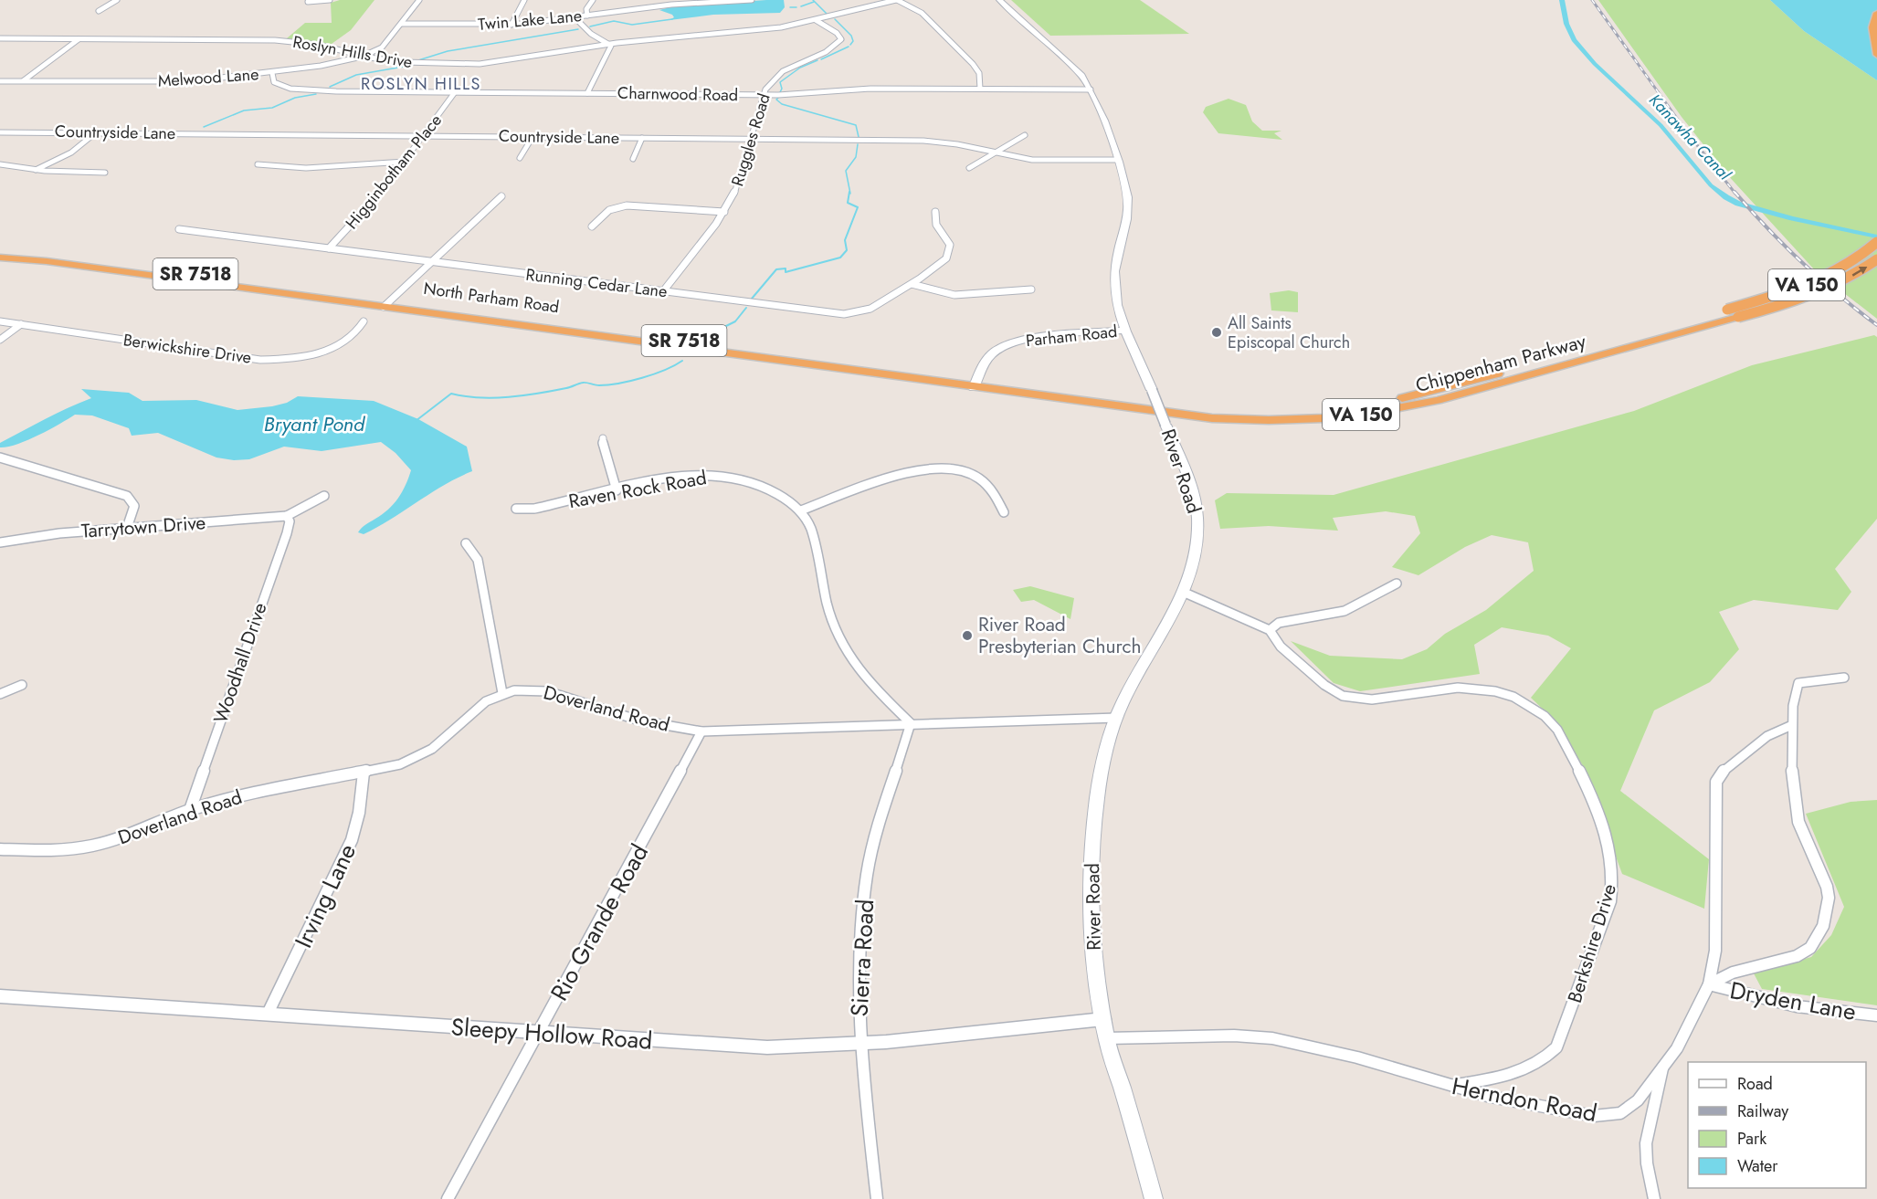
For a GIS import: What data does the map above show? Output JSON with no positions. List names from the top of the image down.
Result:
{
  "streets": {
    "highway": [
      "SR 7518",
      "VA 150",
      "North Parham Road",
      "Chippenham Parkway"
    ],
    "main road": ["Parham Road", "River Road"],
    "street": [
      "Twin Lake Lane",
      "Roslyn Hills Drive",
      "Melwood Lane",
      "Charnwood Road",
      "Countryside Lane",
      "Ruggles Road",
      "Higginbotham Place",
      "Running Cedar Lane",
      "Berwickshire Drive",
      "Raven Rock Road",
      "Tarrytown Drive",
      "Woodhall Drive",
      "Doverland Road",
      "Irving Lane",
      "Rio Grande Road",
      "Berkshire Drive",
      "Sierra Road",
      "Dryden Lane",
      "Sleepy Hollow Road",
      "Herndon Road"
    ]
  },
  "crossings": [
    ["Twin Lake Lane", "Melwood Lane"],
    ["Roslyn Hills Drive", "Melwood Lane"],
    ["Roslyn Hills Drive", "Ruggles Road"],
    ["Melwood Lane", "Charnwood Road"],
    ["Charnwood Road", "Ruggles Road"],
    ["Charnwood Road", "Higginbotham Place"],
    ["Charnwood Road", "River Road"],
    ["Countryside Lane", "Ruggles Road"],
    ["Countryside Lane", "Higginbotham Place"],
    ["Countryside Lane", "River Road"],
    ["Ruggles Road", "Running Cedar Lane"],
    ["Higginbotham Place", "Running Cedar Lane"],
    ["North Parham Road", "Parham Road"],
    ["North Parham Road", "Chippenham Parkway"],
    ["Parham Road", "Chippenham Parkway"],
    ["Parham Road", "River Road"],
    ["River Road", "Doverland Road"],
    ["River Road", "Berkshire Drive"],
    ["River Road", "Sleepy Hollow Road"],
    ["River Road", "Herndon Road"],
    ["Tarrytown Drive", "Woodhall Drive"],
    ["Woodhall Drive", "Doverland Road"],
    ["Doverland Road", "Irving Lane"],
    ["Doverland Road", "Rio Grande Road"],
    ["Doverland Road", "Sierra Road"],
    ["Irving Lane", "Sleepy Hollow Road"],
    ["Rio Grande Road", "Sleepy Hollow Road"],
    ["Berkshire Drive", "Herndon Road"],
    ["Sierra Road", "Sleepy Hollow Road"],
    ["Dryden Lane", "Herndon Road"]
  ],
  "districts": ["ROSLYN HILLS"],
  "water": ["Kanawha Canal", "Bryant Pond"],
  "places": ["All Saints Episcopal Church", "River Road Presbyterian Church"],
  "legend": [
    "Road",
    "Railway",
    "Park",
    "Water"
  ]
}
